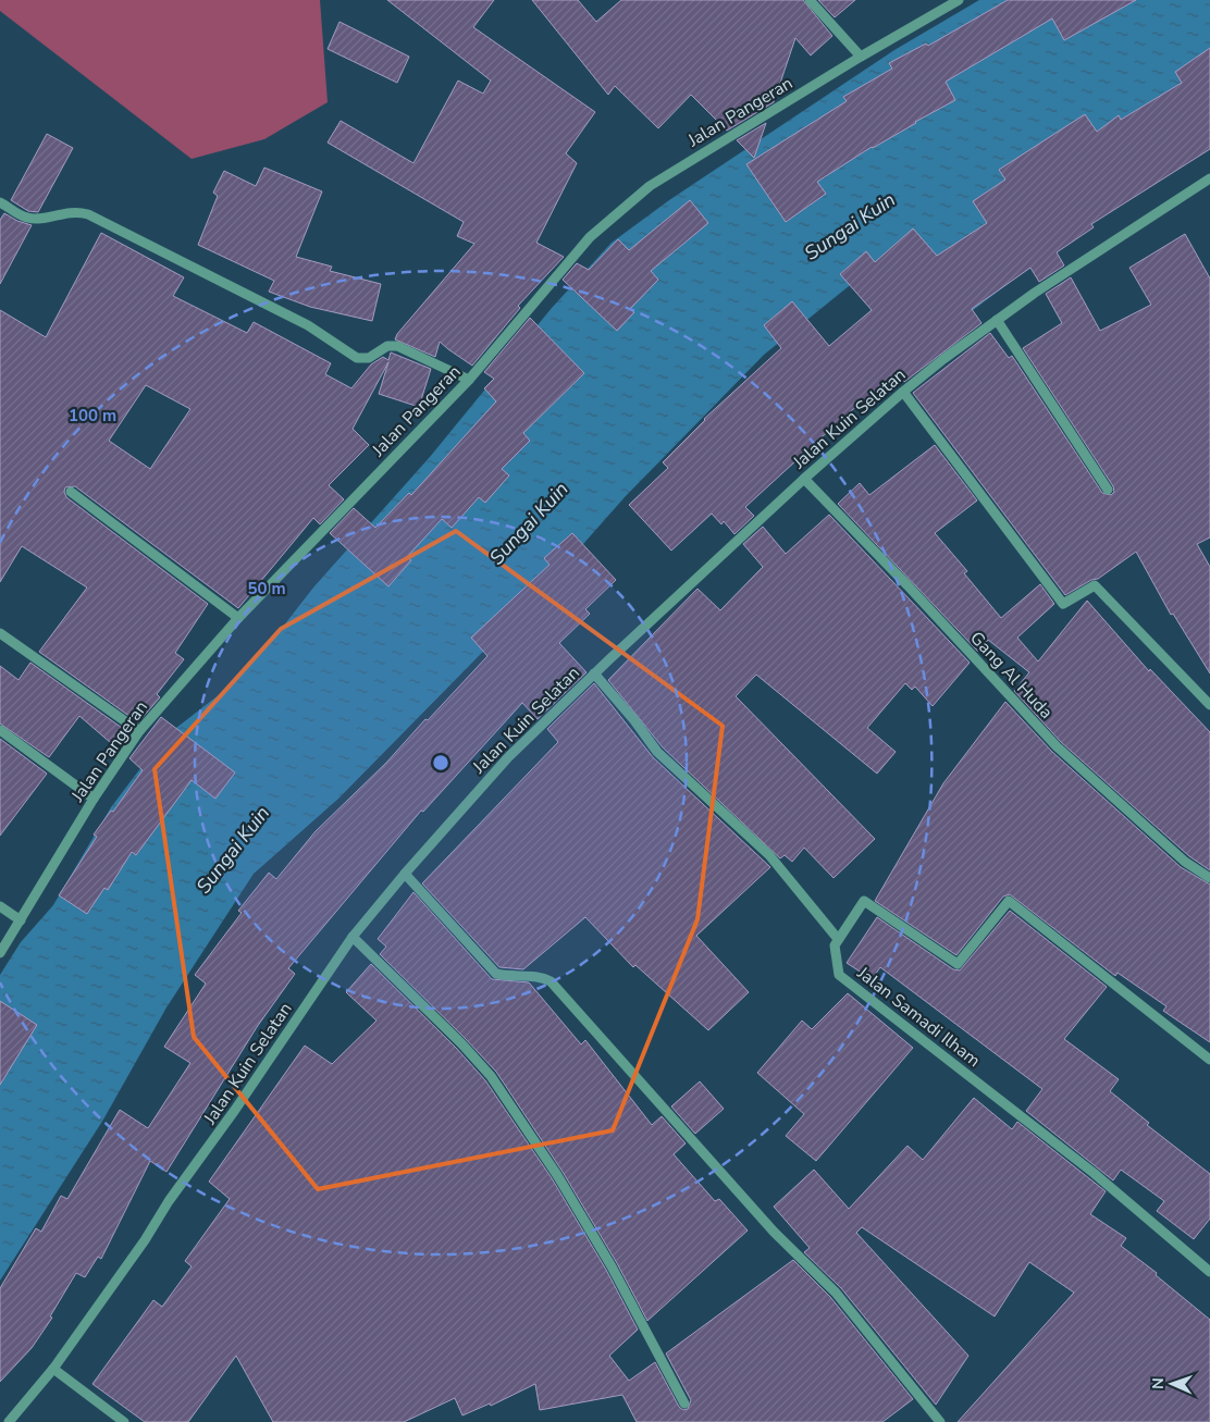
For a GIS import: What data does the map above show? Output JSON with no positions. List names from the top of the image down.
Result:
{
  "streets": {
    "street": [
      "Jalan Pangeran",
      "Jalan Kuin Selatan",
      "Gang Al Huda",
      "Jalan Samadi Ilham"
    ]
  },
  "crossings": [
    ["Jalan Kuin Selatan", "Gang Al Huda"]
  ],
  "water": ["Sungai Kuin"],
  "north": "left",
  "rings": ["100 m", "50 m"]
}
